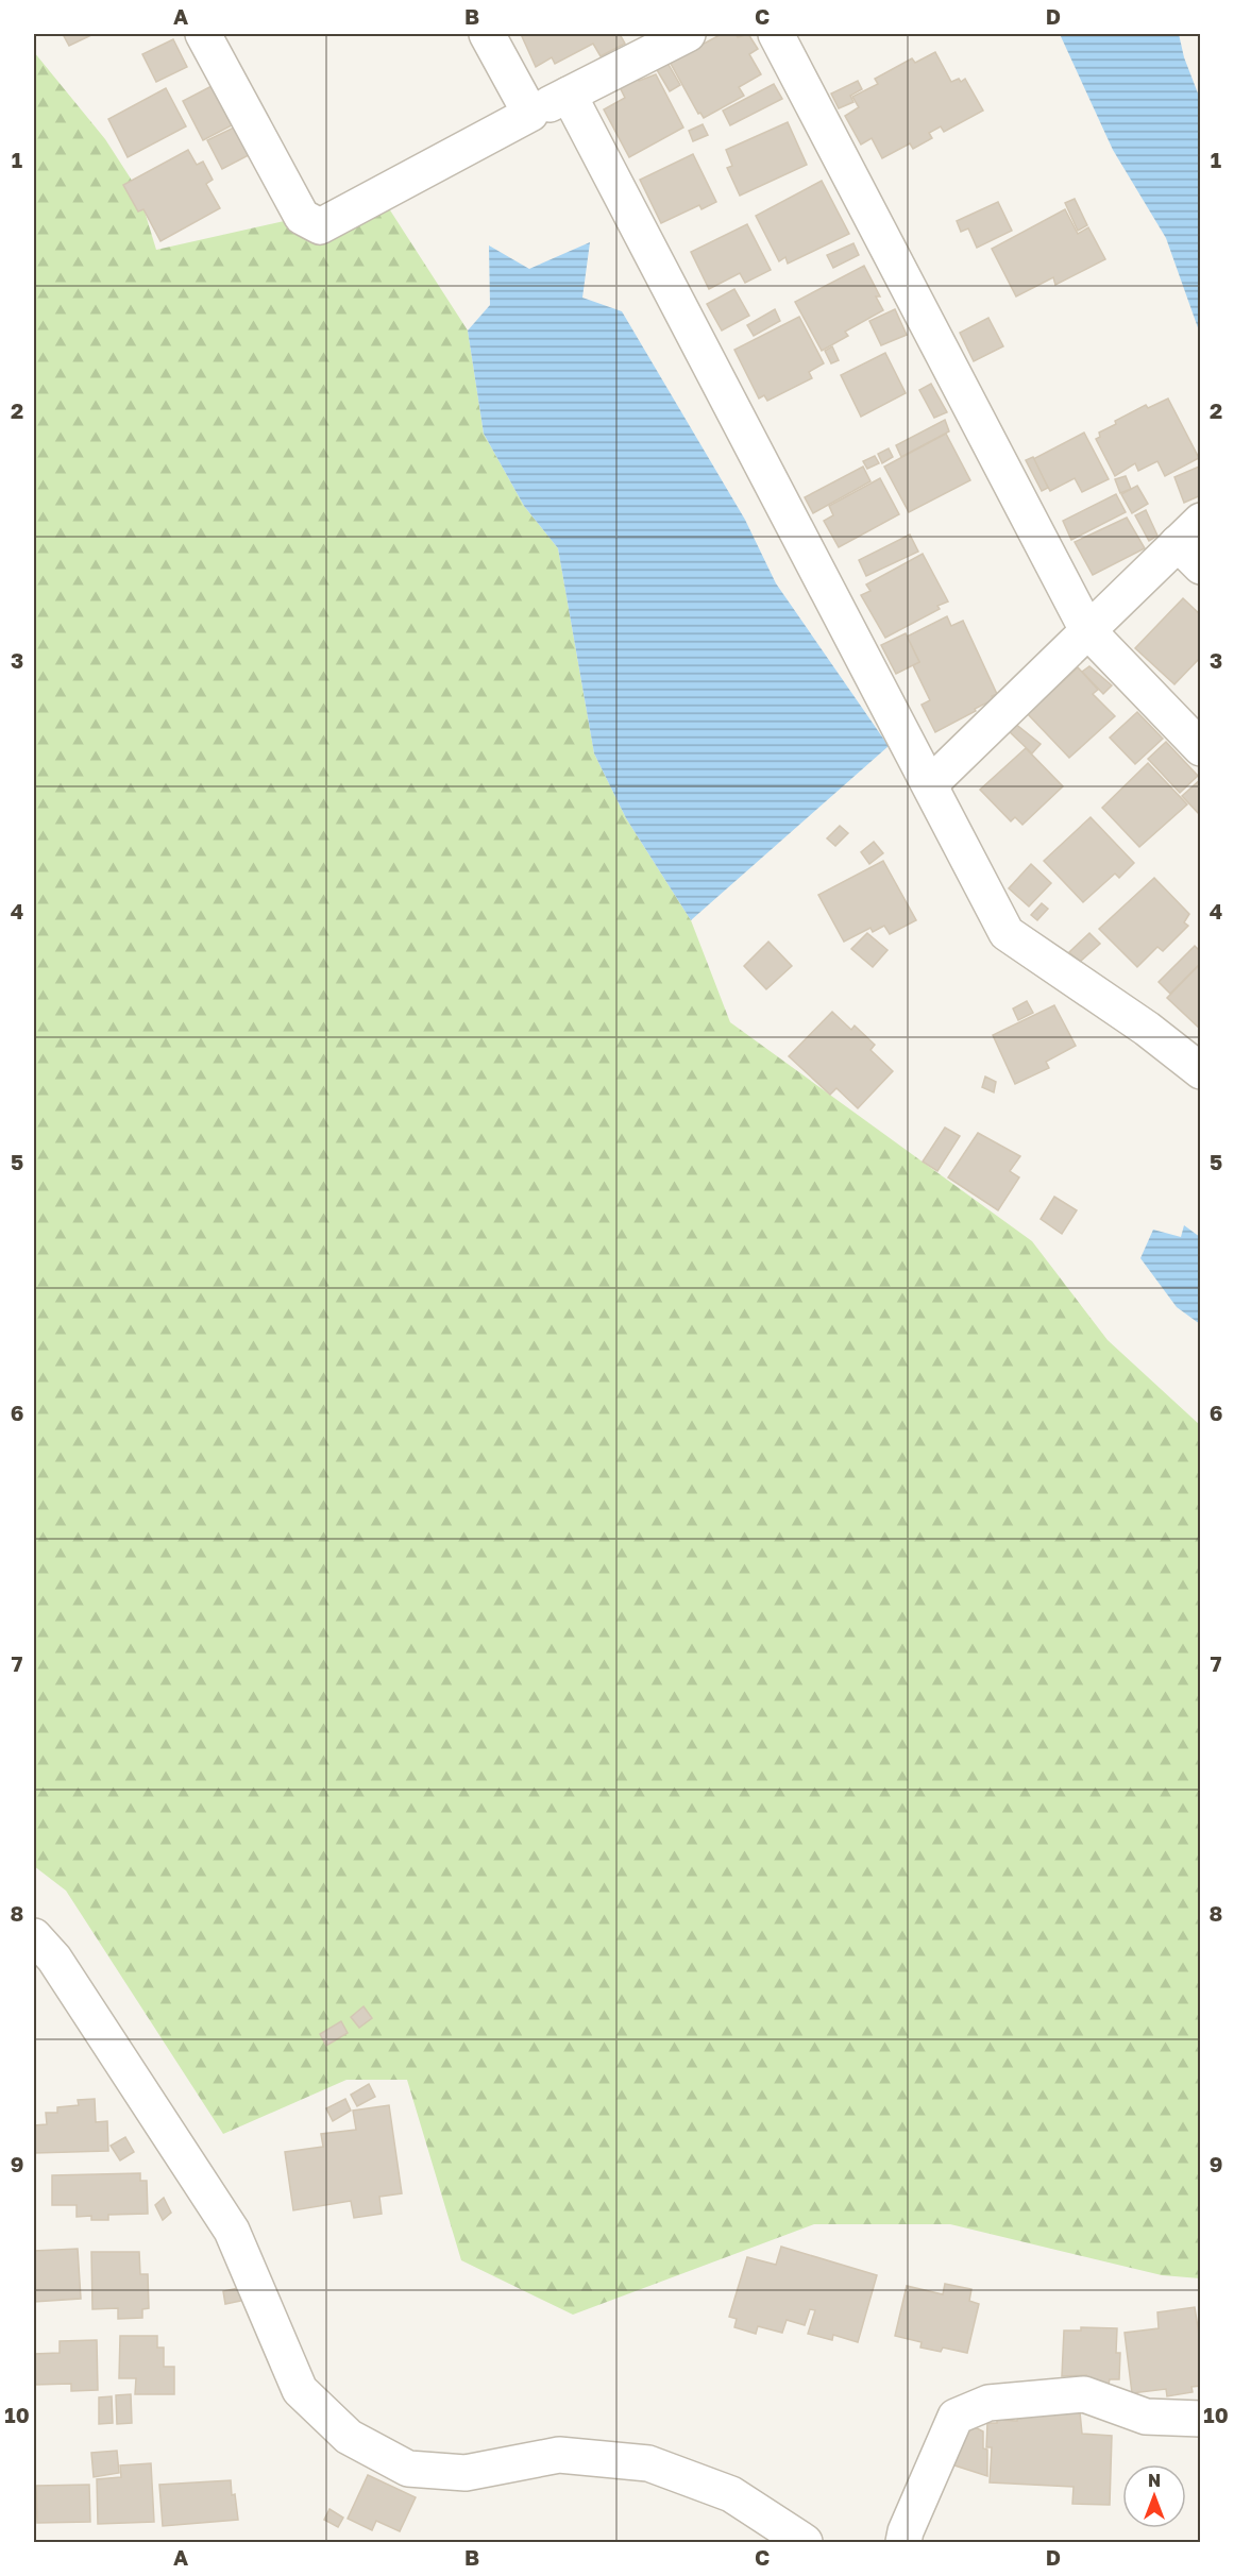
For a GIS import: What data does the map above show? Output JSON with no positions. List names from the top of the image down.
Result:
{
  "north": "top",
  "grid": {
    "columns": [
      "A",
      "B",
      "C",
      "D"
    ],
    "rows": [
      "1",
      "2",
      "3",
      "4",
      "5",
      "6",
      "7",
      "8",
      "9",
      "10"
    ]
  }
}
